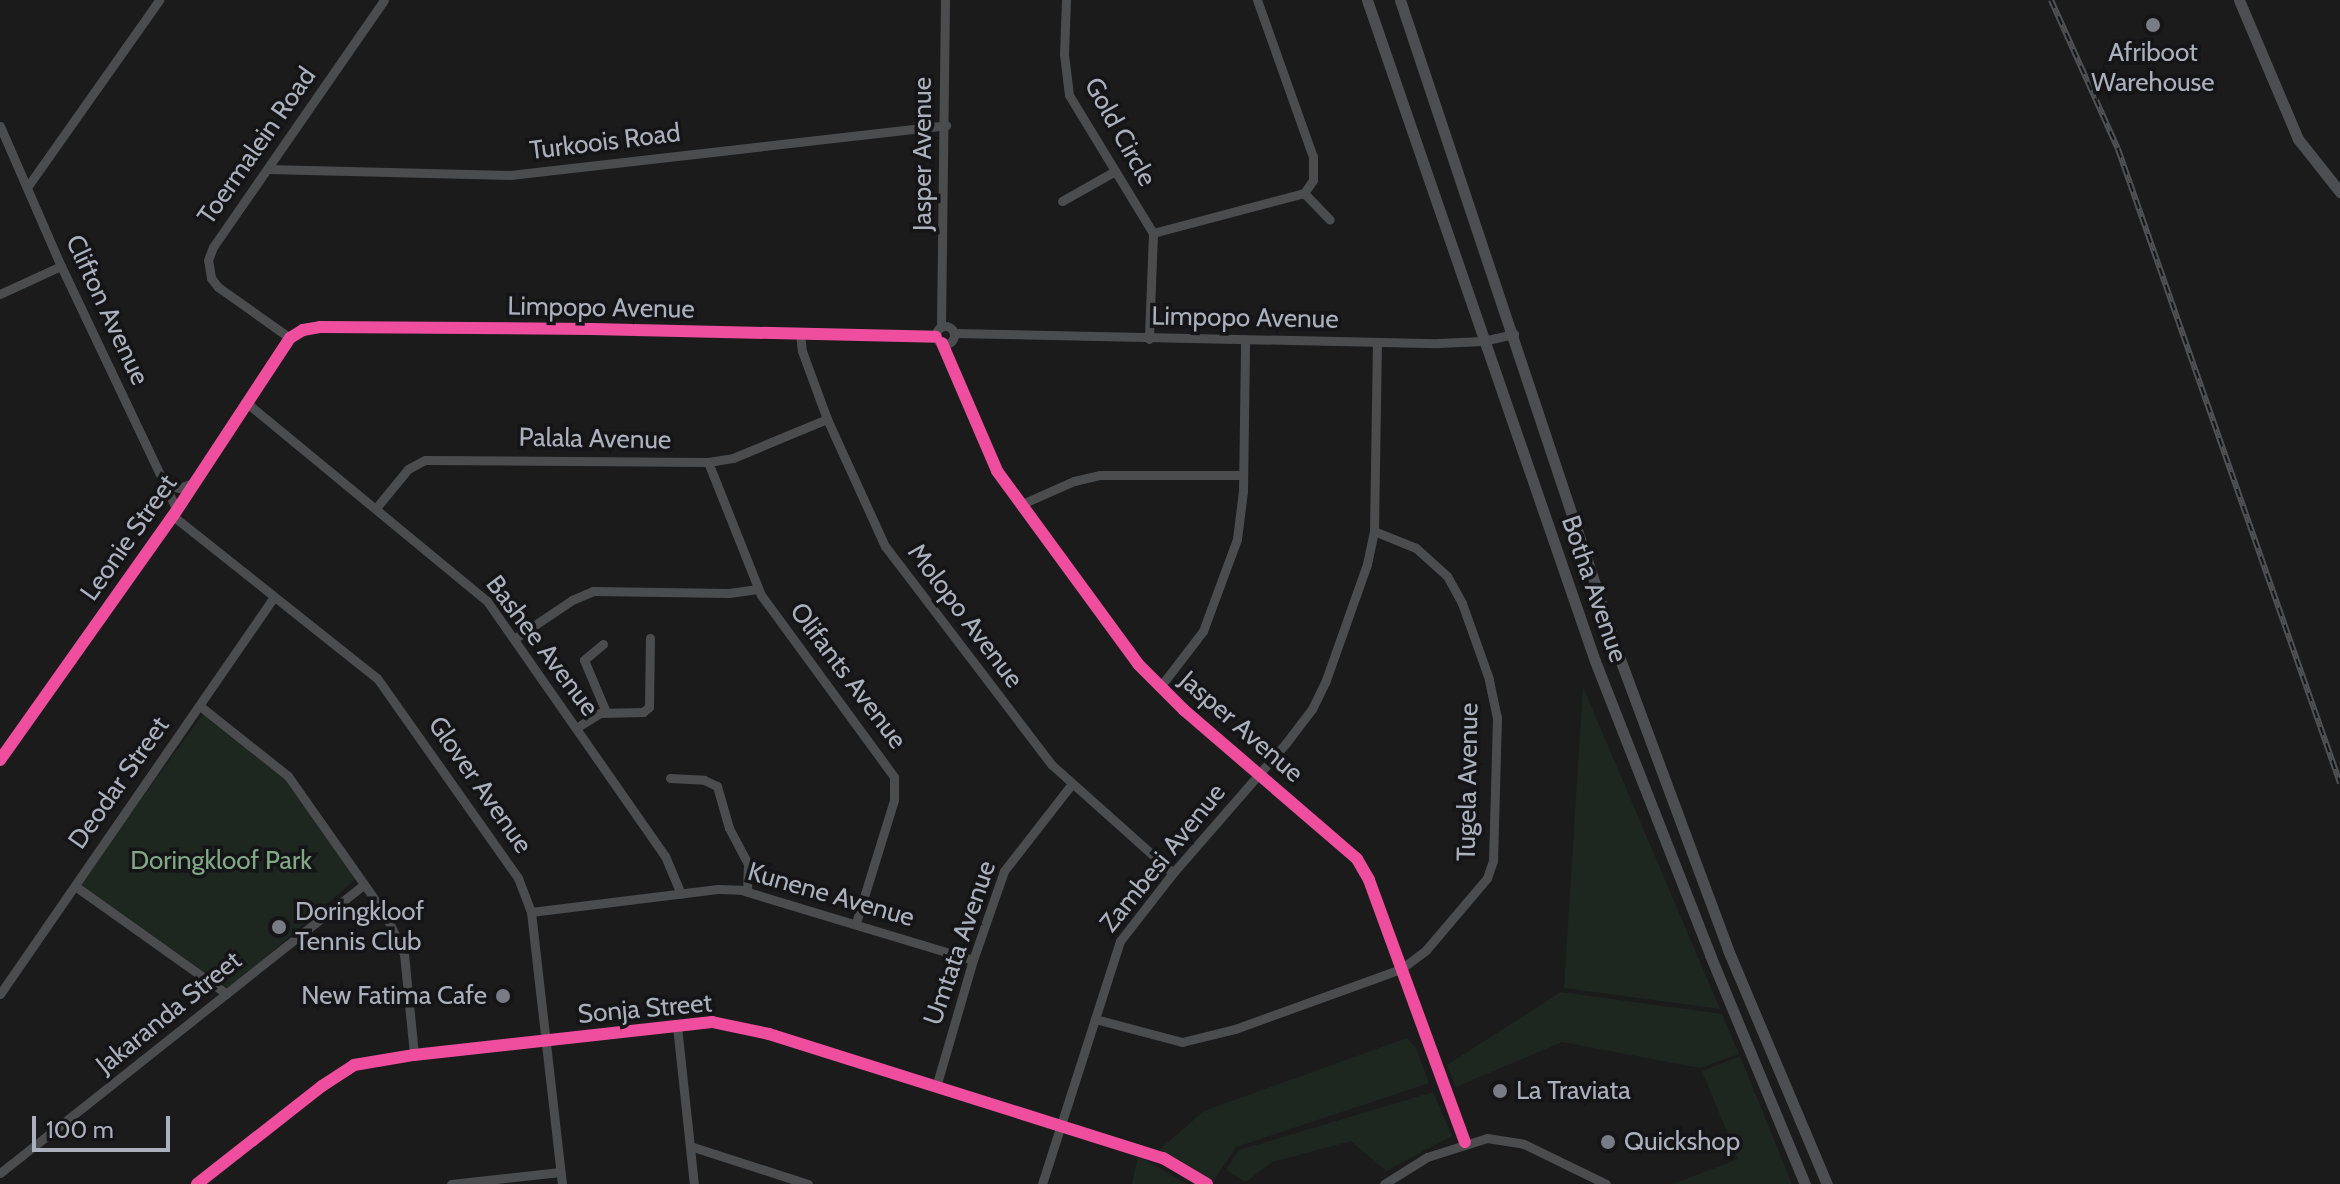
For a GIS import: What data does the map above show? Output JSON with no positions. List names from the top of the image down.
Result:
{
  "streets": {
    "main road": ["Botha Avenue"],
    "street": [
      "Gold Circle",
      "Turkoois Road",
      "Toermalein Road",
      "Jasper Avenue",
      "Limpopo Avenue",
      "Clifton Avenue",
      "Palala Avenue",
      "Leonie Street",
      "Molopo Avenue",
      "Bashee Avenue",
      "Olifants Avenue",
      "Tugela Avenue",
      "Deodar Street",
      "Glover Avenue",
      "Zambesi Avenue",
      "Kunene Avenue",
      "Umtata Avenue",
      "Sonja Street",
      "Jakaranda Street"
    ]
  },
  "crossings": [
    ["Turkoois Road", "Toermalein Road"],
    ["Turkoois Road", "Jasper Avenue"],
    ["Toermalein Road", "Limpopo Avenue"],
    ["Toermalein Road", "Leonie Street"],
    ["Jasper Avenue", "Limpopo Avenue"],
    ["Jasper Avenue", "Tugela Avenue"],
    ["Jasper Avenue", "Zambesi Avenue"],
    ["Limpopo Avenue", "Leonie Street"],
    ["Limpopo Avenue", "Botha Avenue"],
    ["Limpopo Avenue", "Molopo Avenue"],
    ["Limpopo Avenue", "Zambesi Avenue"],
    ["Clifton Avenue", "Leonie Street"],
    ["Clifton Avenue", "Glover Avenue"],
    ["Palala Avenue", "Molopo Avenue"],
    ["Palala Avenue", "Bashee Avenue"],
    ["Palala Avenue", "Olifants Avenue"],
    ["Leonie Street", "Bashee Avenue"],
    ["Leonie Street", "Glover Avenue"],
    ["Molopo Avenue", "Zambesi Avenue"],
    ["Molopo Avenue", "Umtata Avenue"],
    ["Bashee Avenue", "Kunene Avenue"],
    ["Olifants Avenue", "Kunene Avenue"],
    ["Tugela Avenue", "Zambesi Avenue"],
    ["Deodar Street", "Glover Avenue"],
    ["Glover Avenue", "Kunene Avenue"],
    ["Glover Avenue", "Sonja Street"],
    ["Zambesi Avenue", "Sonja Street"],
    ["Kunene Avenue", "Umtata Avenue"],
    ["Umtata Avenue", "Sonja Street"]
  ],
  "parks": ["Doringkloof Park"],
  "places": [
    "Afriboot Warehouse",
    "Doringkloof Tennis Club",
    "New Fatima Cafe",
    "La Traviata",
    "Quickshop"
  ],
  "scale_bar": "100 m"
}
